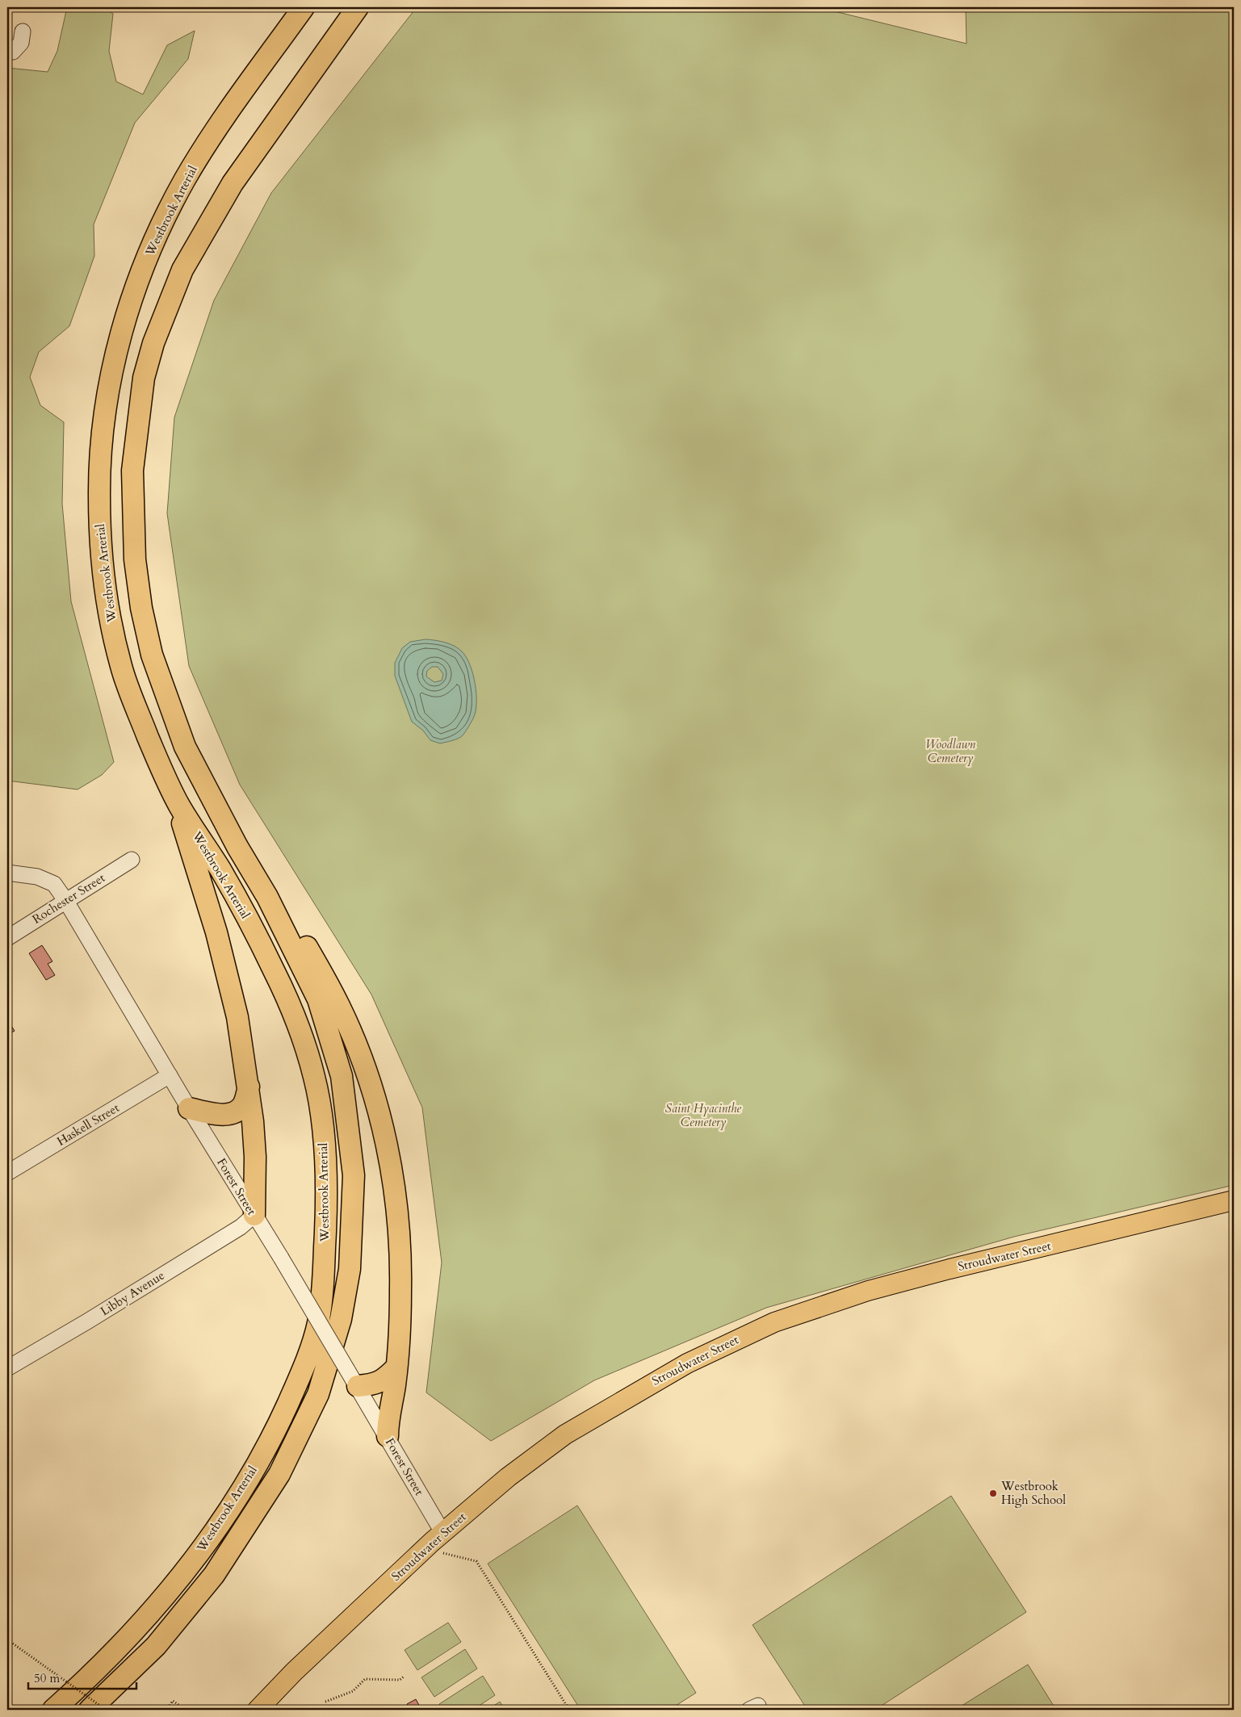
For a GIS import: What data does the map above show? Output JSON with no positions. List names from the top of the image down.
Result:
{
  "streets": {
    "highway": ["Westbrook Arterial"],
    "main road": ["Stroudwater Street"],
    "street": [
      "Rochester Street",
      "Haskell Street",
      "Forest Street",
      "Libby Avenue"
    ]
  },
  "crossings": [
    ["Rochester Street", "Forest Street"],
    ["Haskell Street", "Forest Street"],
    ["Forest Street", "Stroudwater Street"],
    ["Forest Street", "Libby Avenue"]
  ],
  "parks": ["Woodlawn Cemetery", "Saint Hyacinthe Cemetery"],
  "places": ["Westbrook High School"],
  "scale_bar": "50 m"
}
